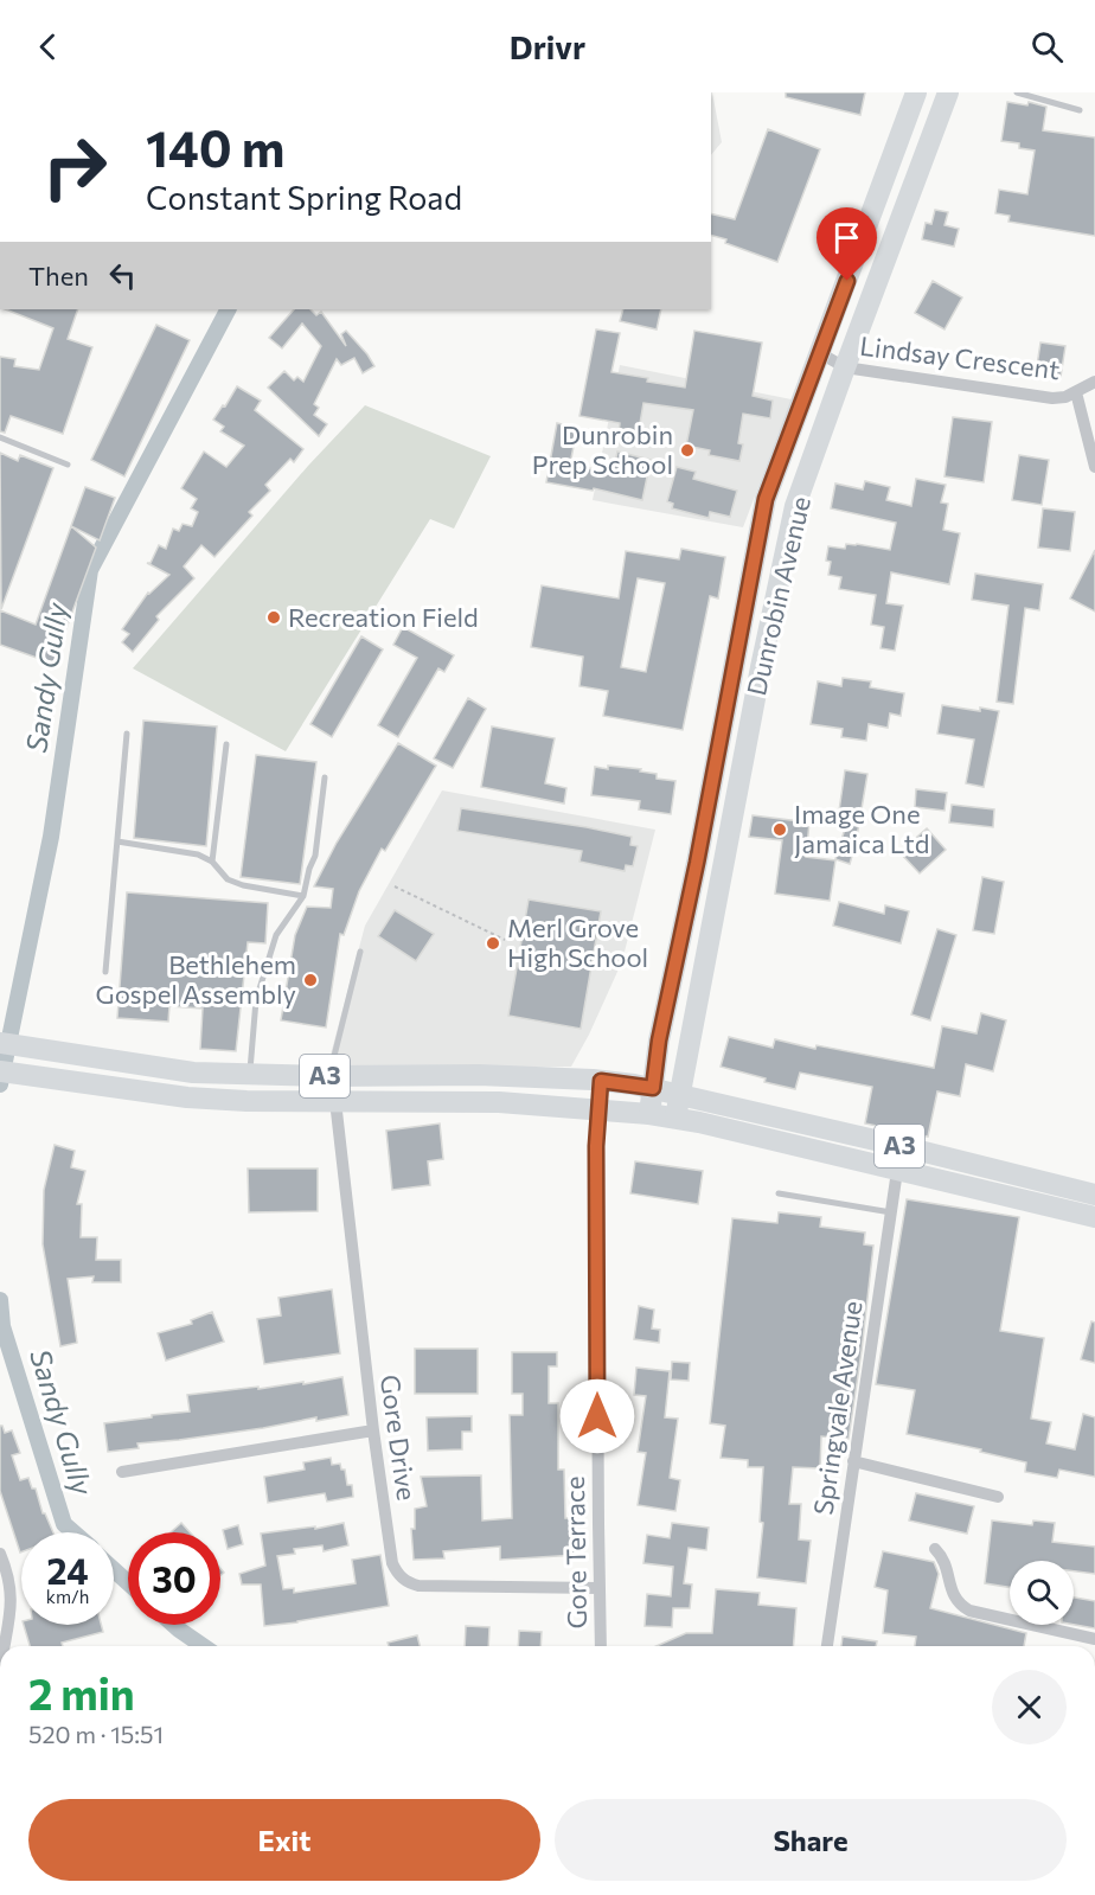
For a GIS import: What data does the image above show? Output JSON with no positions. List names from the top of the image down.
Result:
{
  "streets": {
    "main road": ["Dunrobin Avenue", "A3"],
    "street": [
      "Lindsay Crescent",
      "Springvale Avenue",
      "Gore Drive",
      "Gore Terrace"
    ]
  },
  "crossings": [
    ["Lindsay Crescent", "Dunrobin Avenue"],
    ["Dunrobin Avenue", "A3"],
    ["A3", "Springvale Avenue"],
    ["A3", "Gore Drive"],
    ["A3", "Gore Terrace"],
    ["Gore Drive", "Gore Terrace"]
  ],
  "water": ["Sandy Gully"],
  "places": [
    "Dunrobin Prep School",
    "Recreation Field",
    "Image One Jamaica Ltd",
    "Merl Grove High School",
    "Bethlehem Gospel Assembly"
  ],
  "page": {
    "header": "Drivr",
    "turn": ["140 m", "Constant Spring Road"],
    "then": "Then",
    "speed": "24 km/h",
    "limit": "30",
    "heading": ["2 min", "520 m · 15:51"],
    "buttons": ["Exit", "Share"]
  }
}
